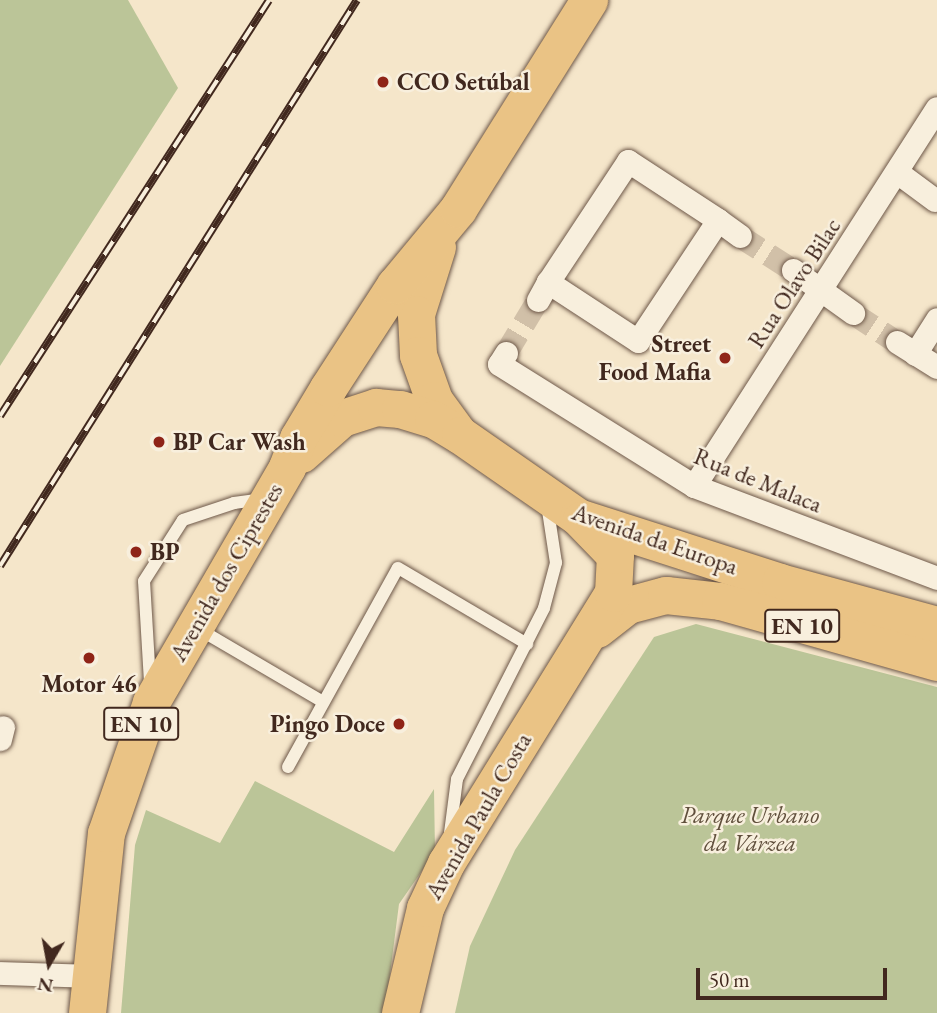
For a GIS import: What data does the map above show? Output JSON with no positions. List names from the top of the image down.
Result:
{
  "streets": {
    "main road": [
      "Avenida da Europa",
      "Avenida dos Ciprestes",
      "EN 10",
      "Avenida Paula Costa"
    ],
    "street": ["Rua Olavo Bilac", "Rua de Malaca"]
  },
  "crossings": [
    ["Rua Olavo Bilac", "Rua de Malaca"],
    ["Avenida da Europa", "Avenida dos Ciprestes"],
    ["Avenida da Europa", "Avenida Paula Costa"]
  ],
  "parks": ["Parque Urbano da Várzea"],
  "places": [
    "CCO Setúbal",
    "Street Food Mafia",
    "BP Car Wash",
    "BP",
    "Motor 46",
    "Pingo Doce"
  ],
  "scale_bar": "50 m",
  "north": "bottom"
}
